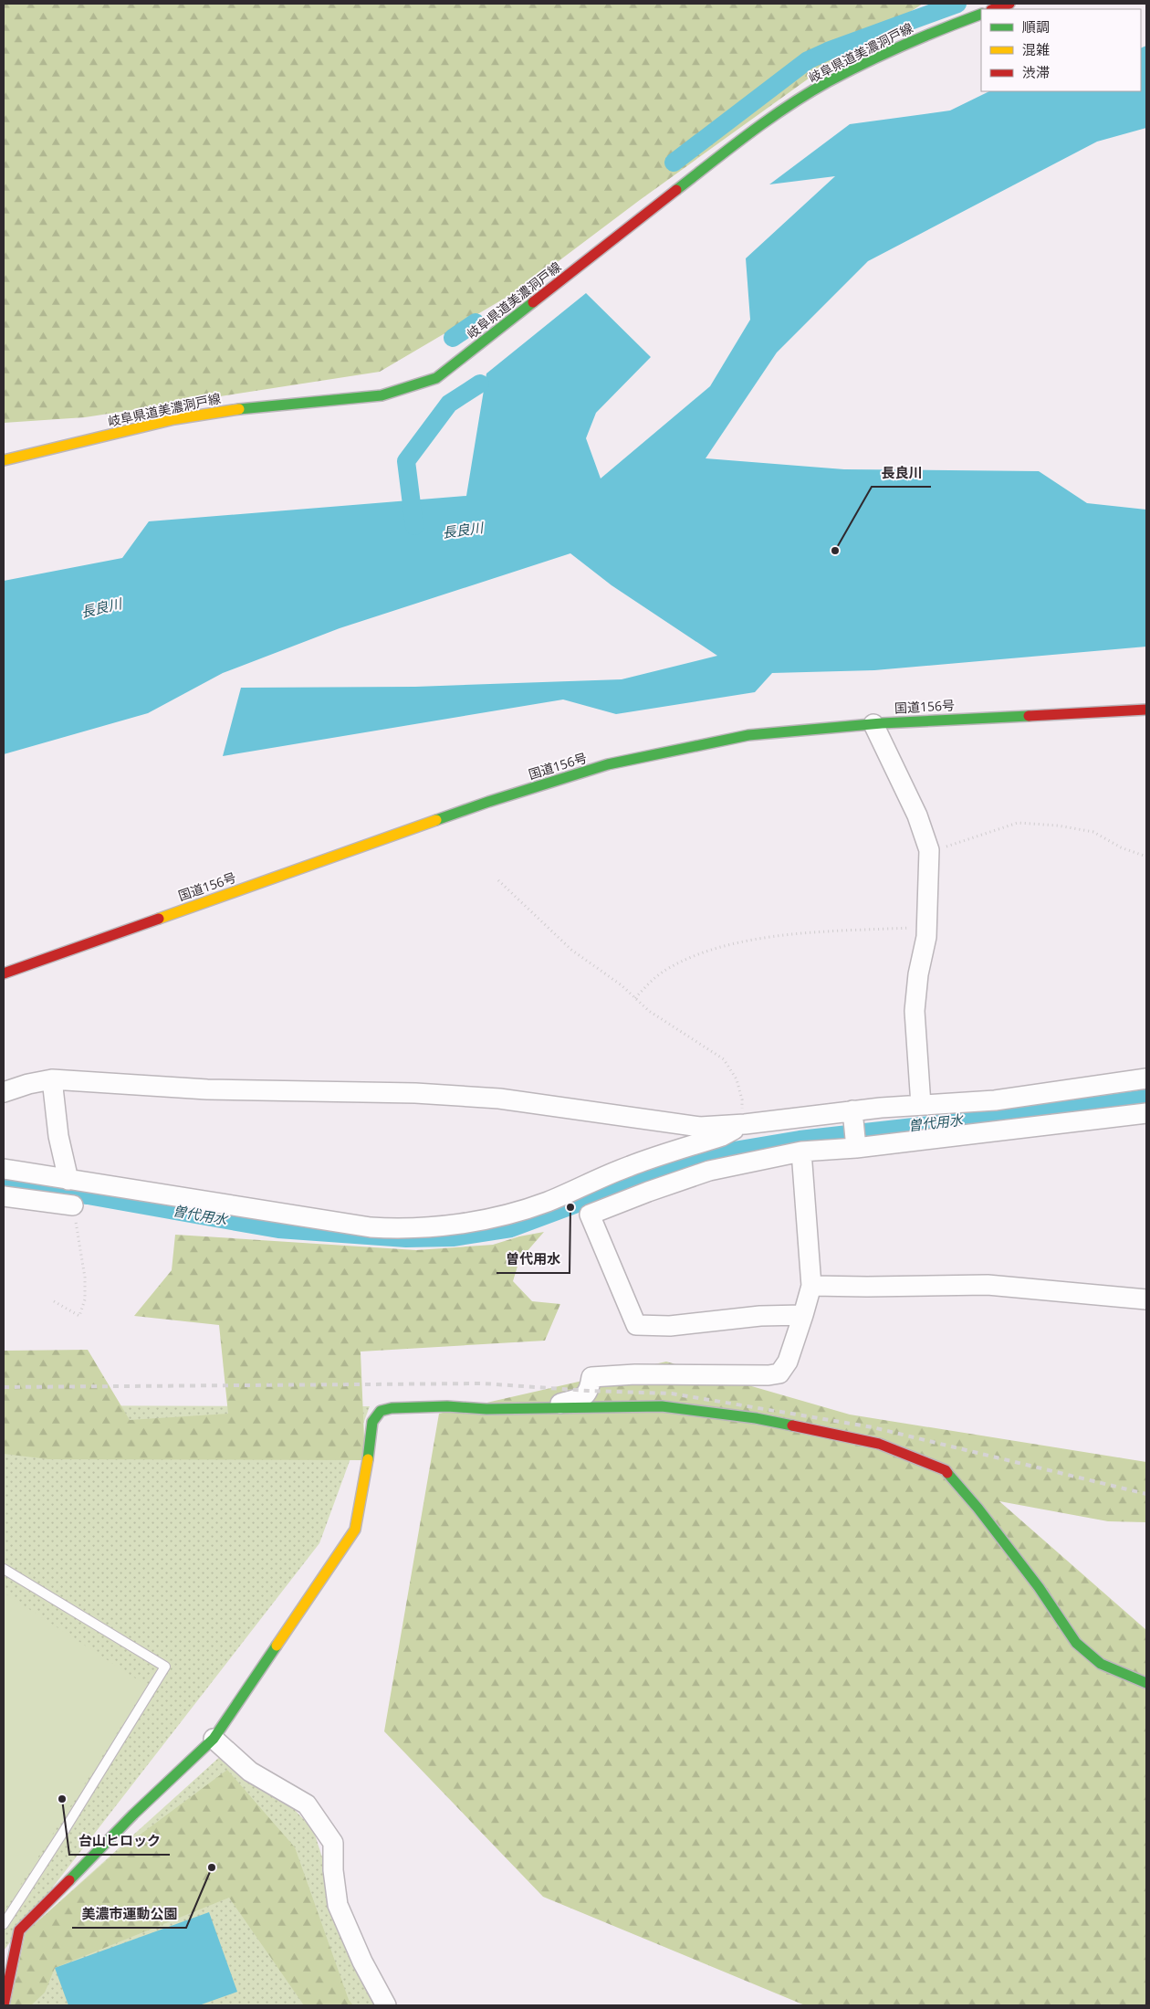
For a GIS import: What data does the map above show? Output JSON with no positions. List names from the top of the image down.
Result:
{
  "streets": {
    "main road": ["岐阜県道美濃洞戸線", "国道156号"]
  },
  "water": ["長良川", "曽代用水"],
  "places": [
    "長良川",
    "曽代用水",
    "台山ヒロック",
    "美濃市運動公園"
  ],
  "legend": ["順調", "混雑", "渋滞"]
}
